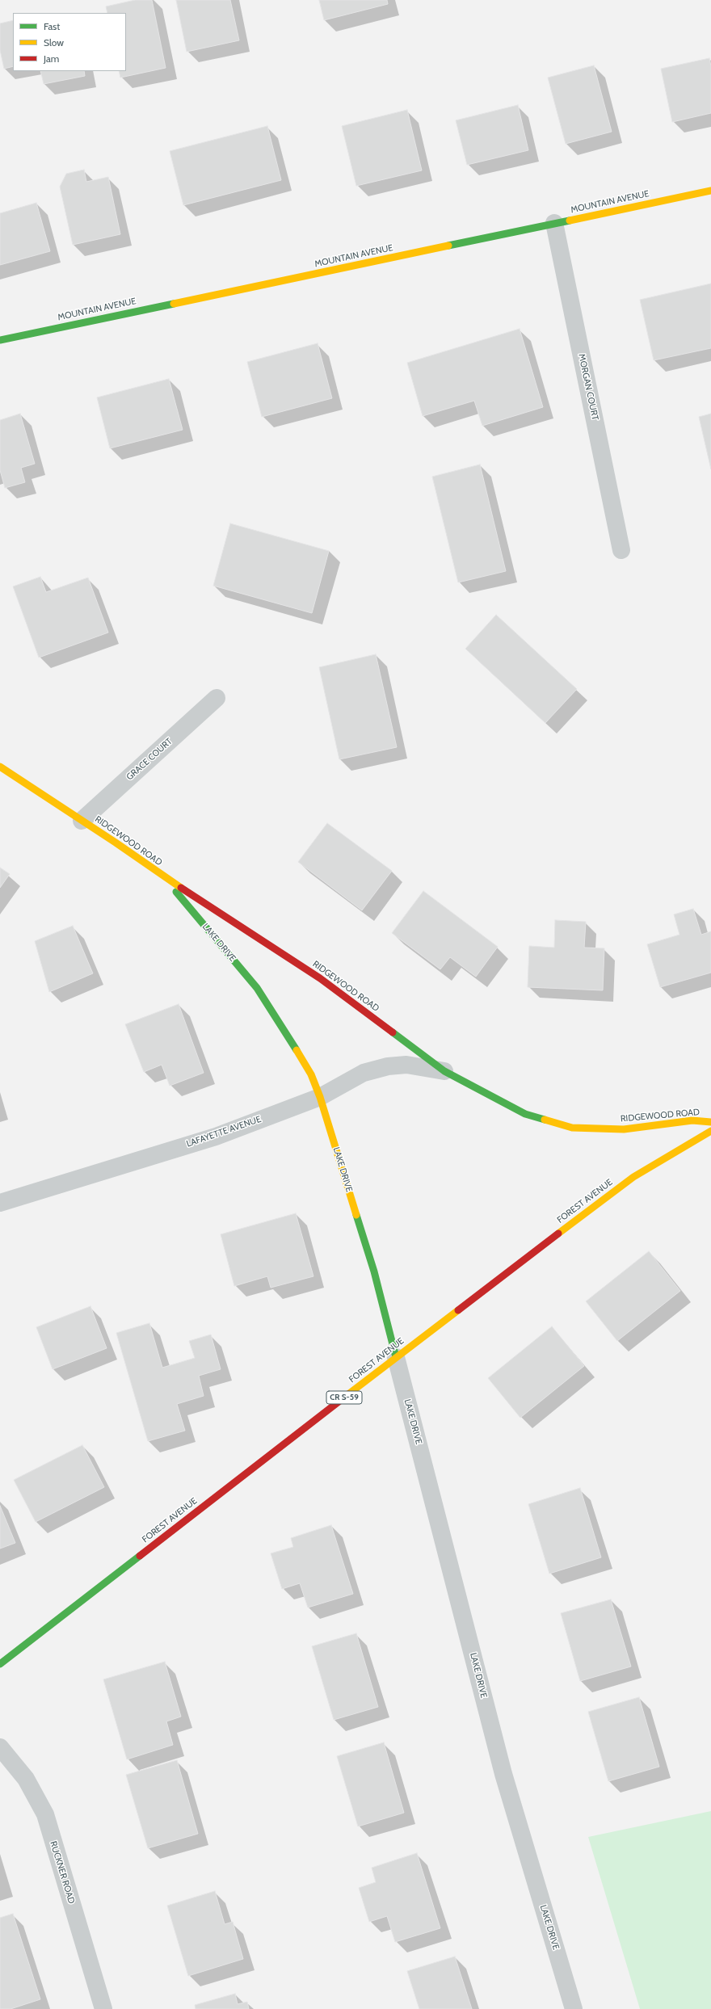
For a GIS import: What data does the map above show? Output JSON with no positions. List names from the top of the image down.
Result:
{
  "streets": {
    "main road": [
      "MOUNTAIN AVENUE",
      "RIDGEWOOD ROAD",
      "LAKE DRIVE",
      "FOREST AVENUE",
      "CR S-59"
    ],
    "street": [
      "MORGAN COURT",
      "GRACE COURT",
      "LAFAYETTE AVENUE",
      "RUCKNER ROAD"
    ]
  },
  "crossings": [
    ["MOUNTAIN AVENUE", "MORGAN COURT"],
    ["GRACE COURT", "RIDGEWOOD ROAD"],
    ["RIDGEWOOD ROAD", "LAKE DRIVE"],
    ["RIDGEWOOD ROAD", "LAFAYETTE AVENUE"],
    ["LAKE DRIVE", "LAFAYETTE AVENUE"],
    ["LAKE DRIVE", "FOREST AVENUE"]
  ],
  "legend": ["Fast", "Slow", "Jam"]
}
